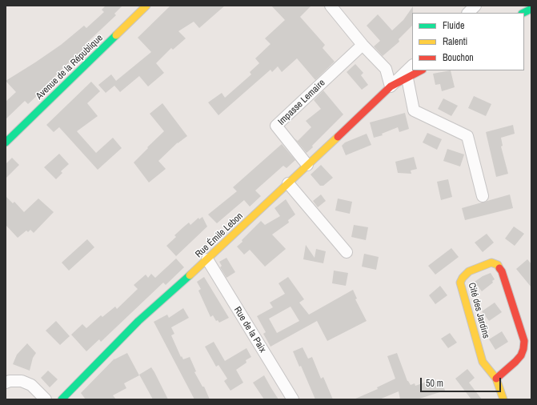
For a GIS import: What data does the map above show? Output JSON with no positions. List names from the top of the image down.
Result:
{
  "streets": {
    "street": [
      "Avenue de la République",
      "Impasse Lemaire",
      "Rue Émile Lebon",
      "Cité des Jardins",
      "Rue de la Paix"
    ]
  },
  "crossings": [
    ["Impasse Lemaire", "Rue Émile Lebon"],
    ["Rue Émile Lebon", "Rue de la Paix"]
  ],
  "legend": ["Fluide", "Ralenti", "Bouchon"],
  "scale_bar": "50 m"
}
